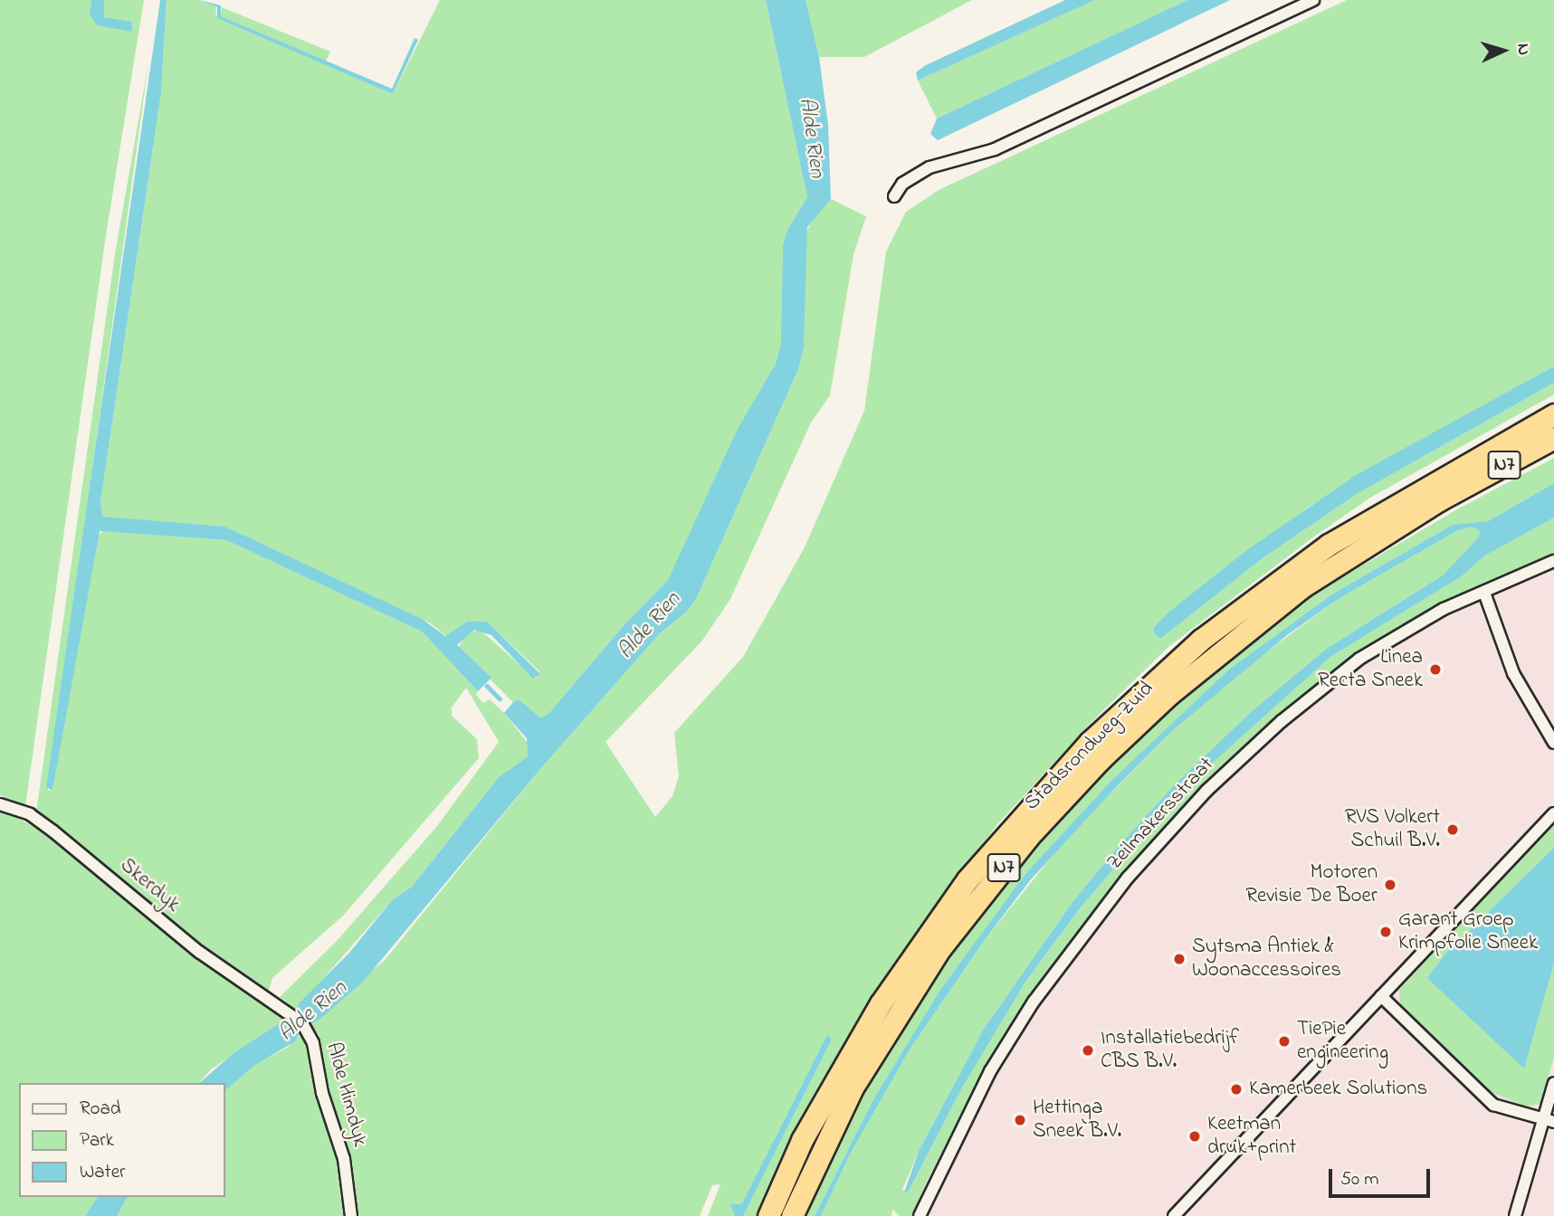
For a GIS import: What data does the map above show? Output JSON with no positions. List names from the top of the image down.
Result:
{
  "streets": {
    "highway": ["N7", "Stadsrondweg-Zuid"],
    "street": ["Zeilmakersstraat", "Skerdyk", "Alde Himdyk"]
  },
  "crossings": [
    ["N7", "Stadsrondweg-Zuid"],
    ["Skerdyk", "Alde Himdyk"]
  ],
  "water": ["Alde Rien"],
  "places": [
    "Linea Recta Sneek",
    "RVS Volkert Schuil B.V.",
    "Motoren Revisie De Boer",
    "Garant Groep Krimpfolie Sneek",
    "Sytsma Antiek & Woonaccessoires",
    "TiePie engineering",
    "Installatiebedrijf CBS B.V.",
    "Kamerbeek Solutions",
    "Hettinga Sneek B.V.",
    "Keetman druk+print"
  ],
  "legend": ["Road", "Park", "Water"],
  "scale_bar": "50 m",
  "north": "right"
}
